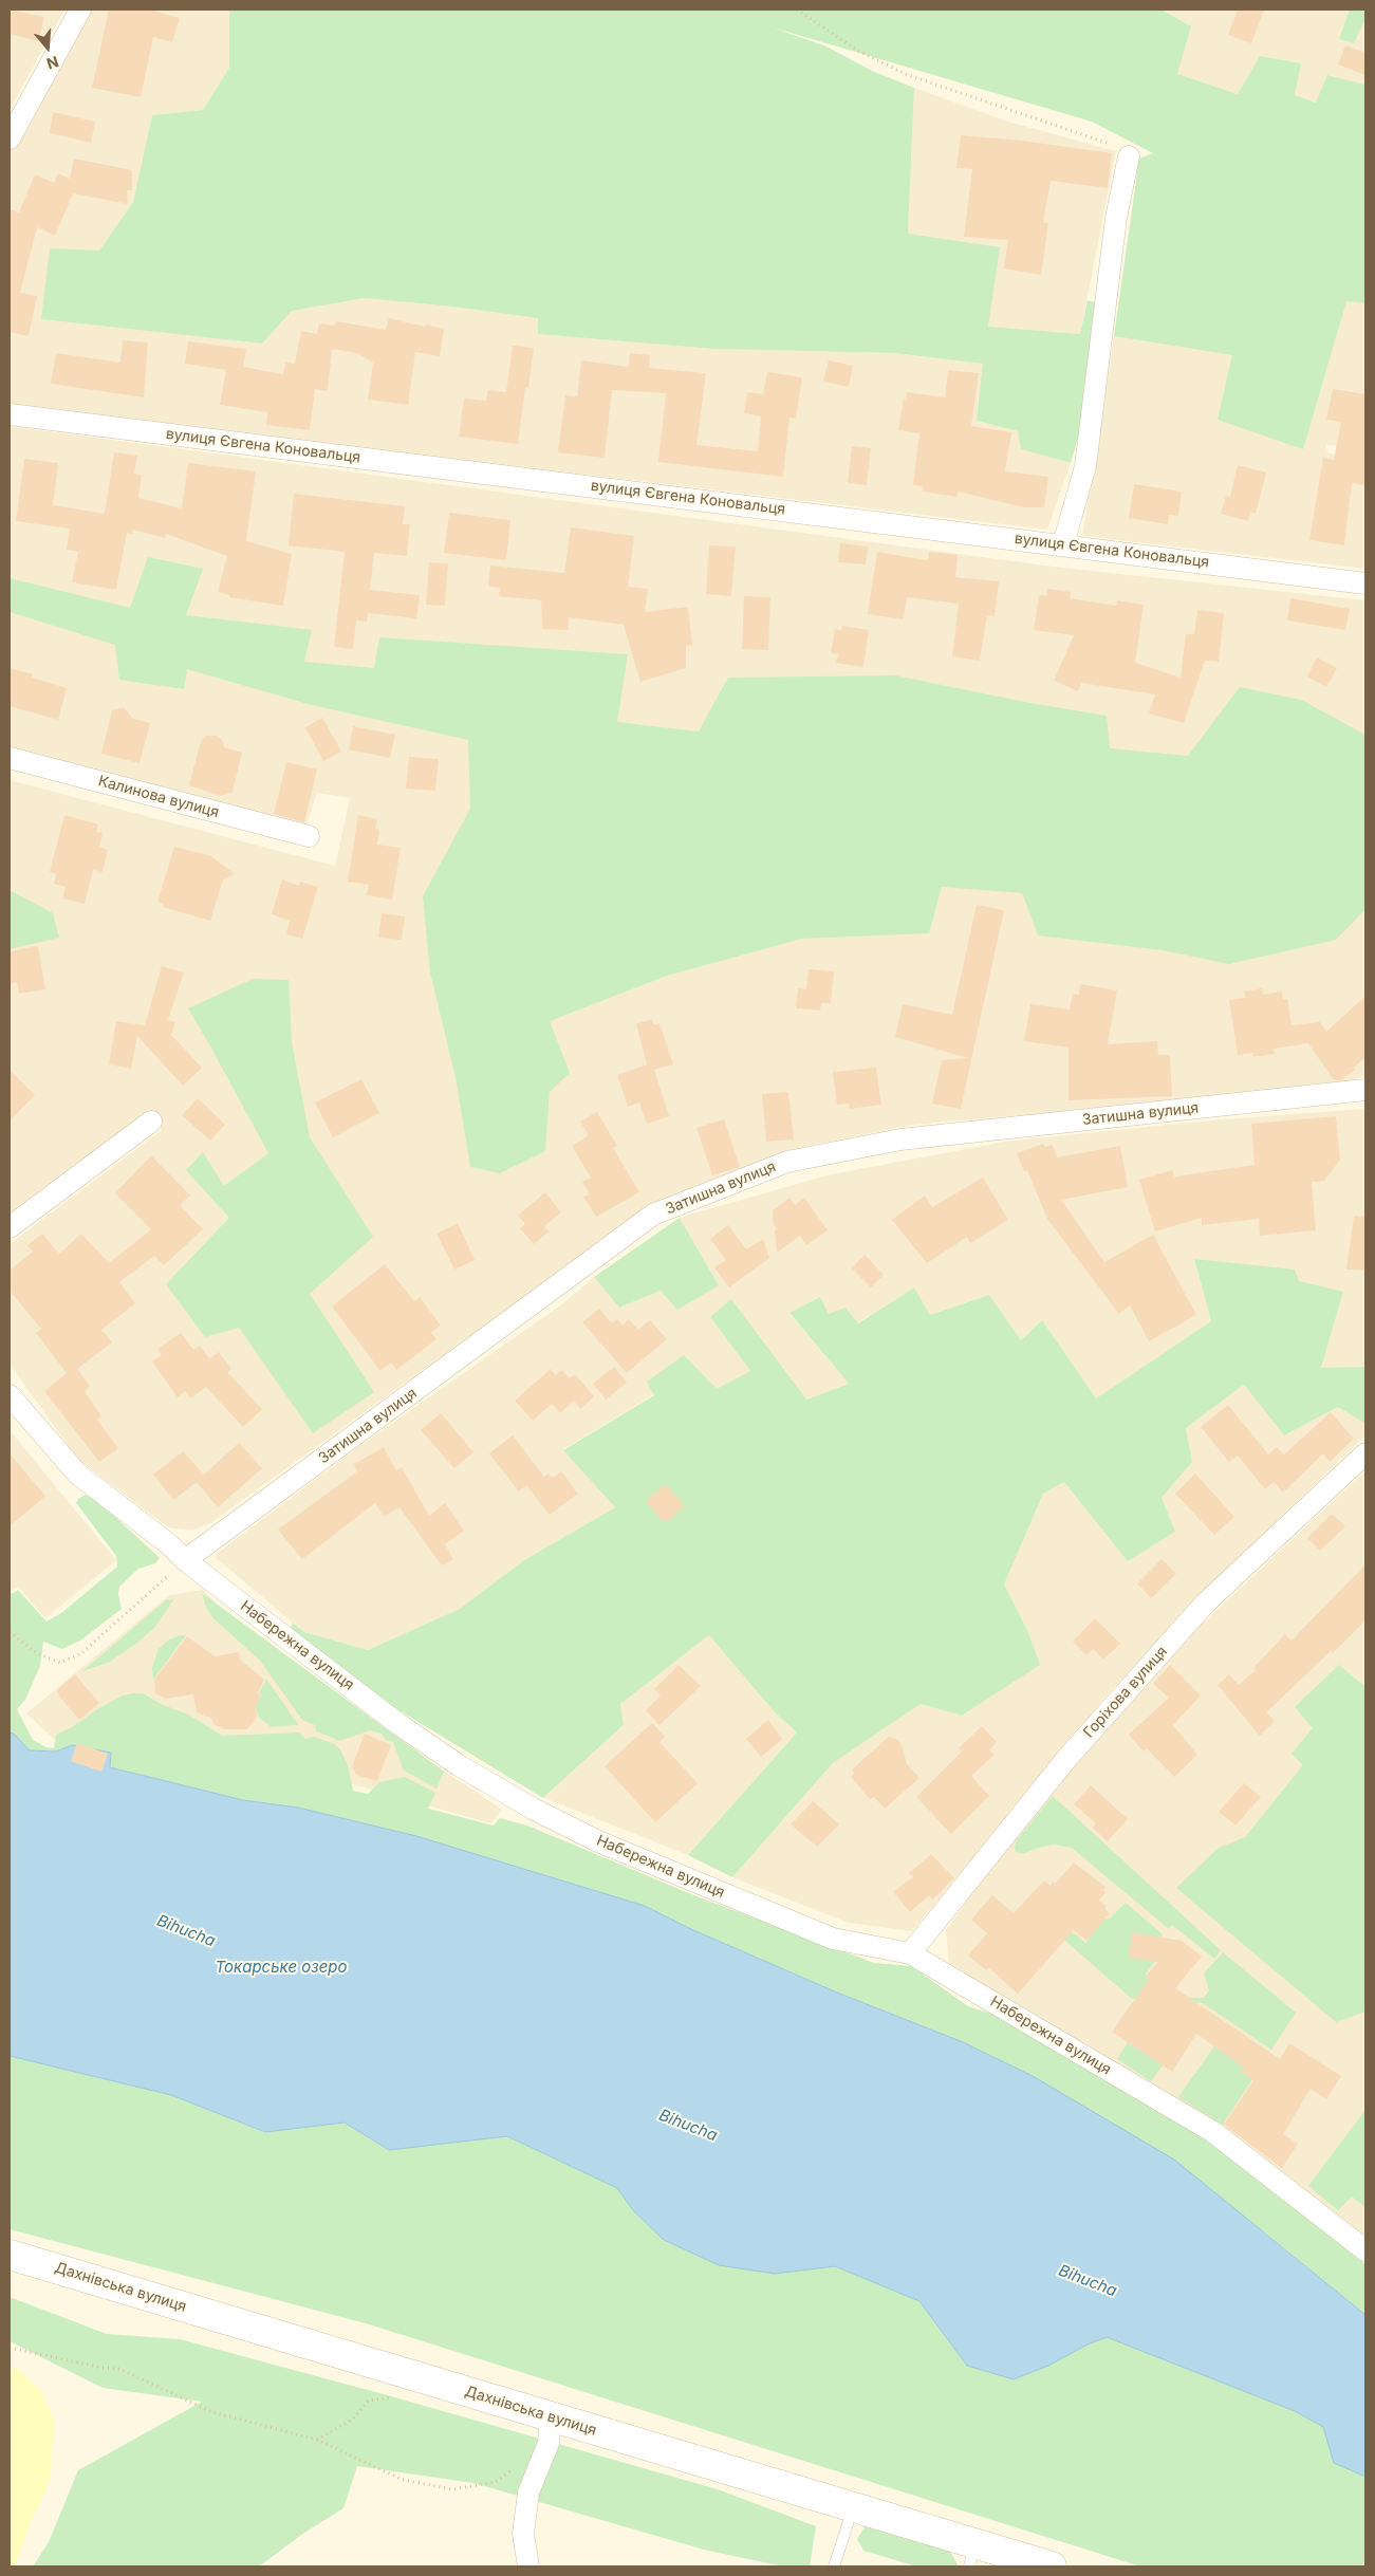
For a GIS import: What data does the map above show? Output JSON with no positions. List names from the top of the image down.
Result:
{
  "streets": {
    "street": [
      "вулиця Євгена Коновальця",
      "Калинова вулиця",
      "Затишна вулиця",
      "Набережна вулиця",
      "Горіхова вулиця",
      "Дахнівська вулиця"
    ]
  },
  "crossings": [
    ["Затишна вулиця", "Набережна вулиця"],
    ["Набережна вулиця", "Горіхова вулиця"]
  ],
  "water": ["Bihucha", "Токарське озеро"],
  "north": "bottom"
}
